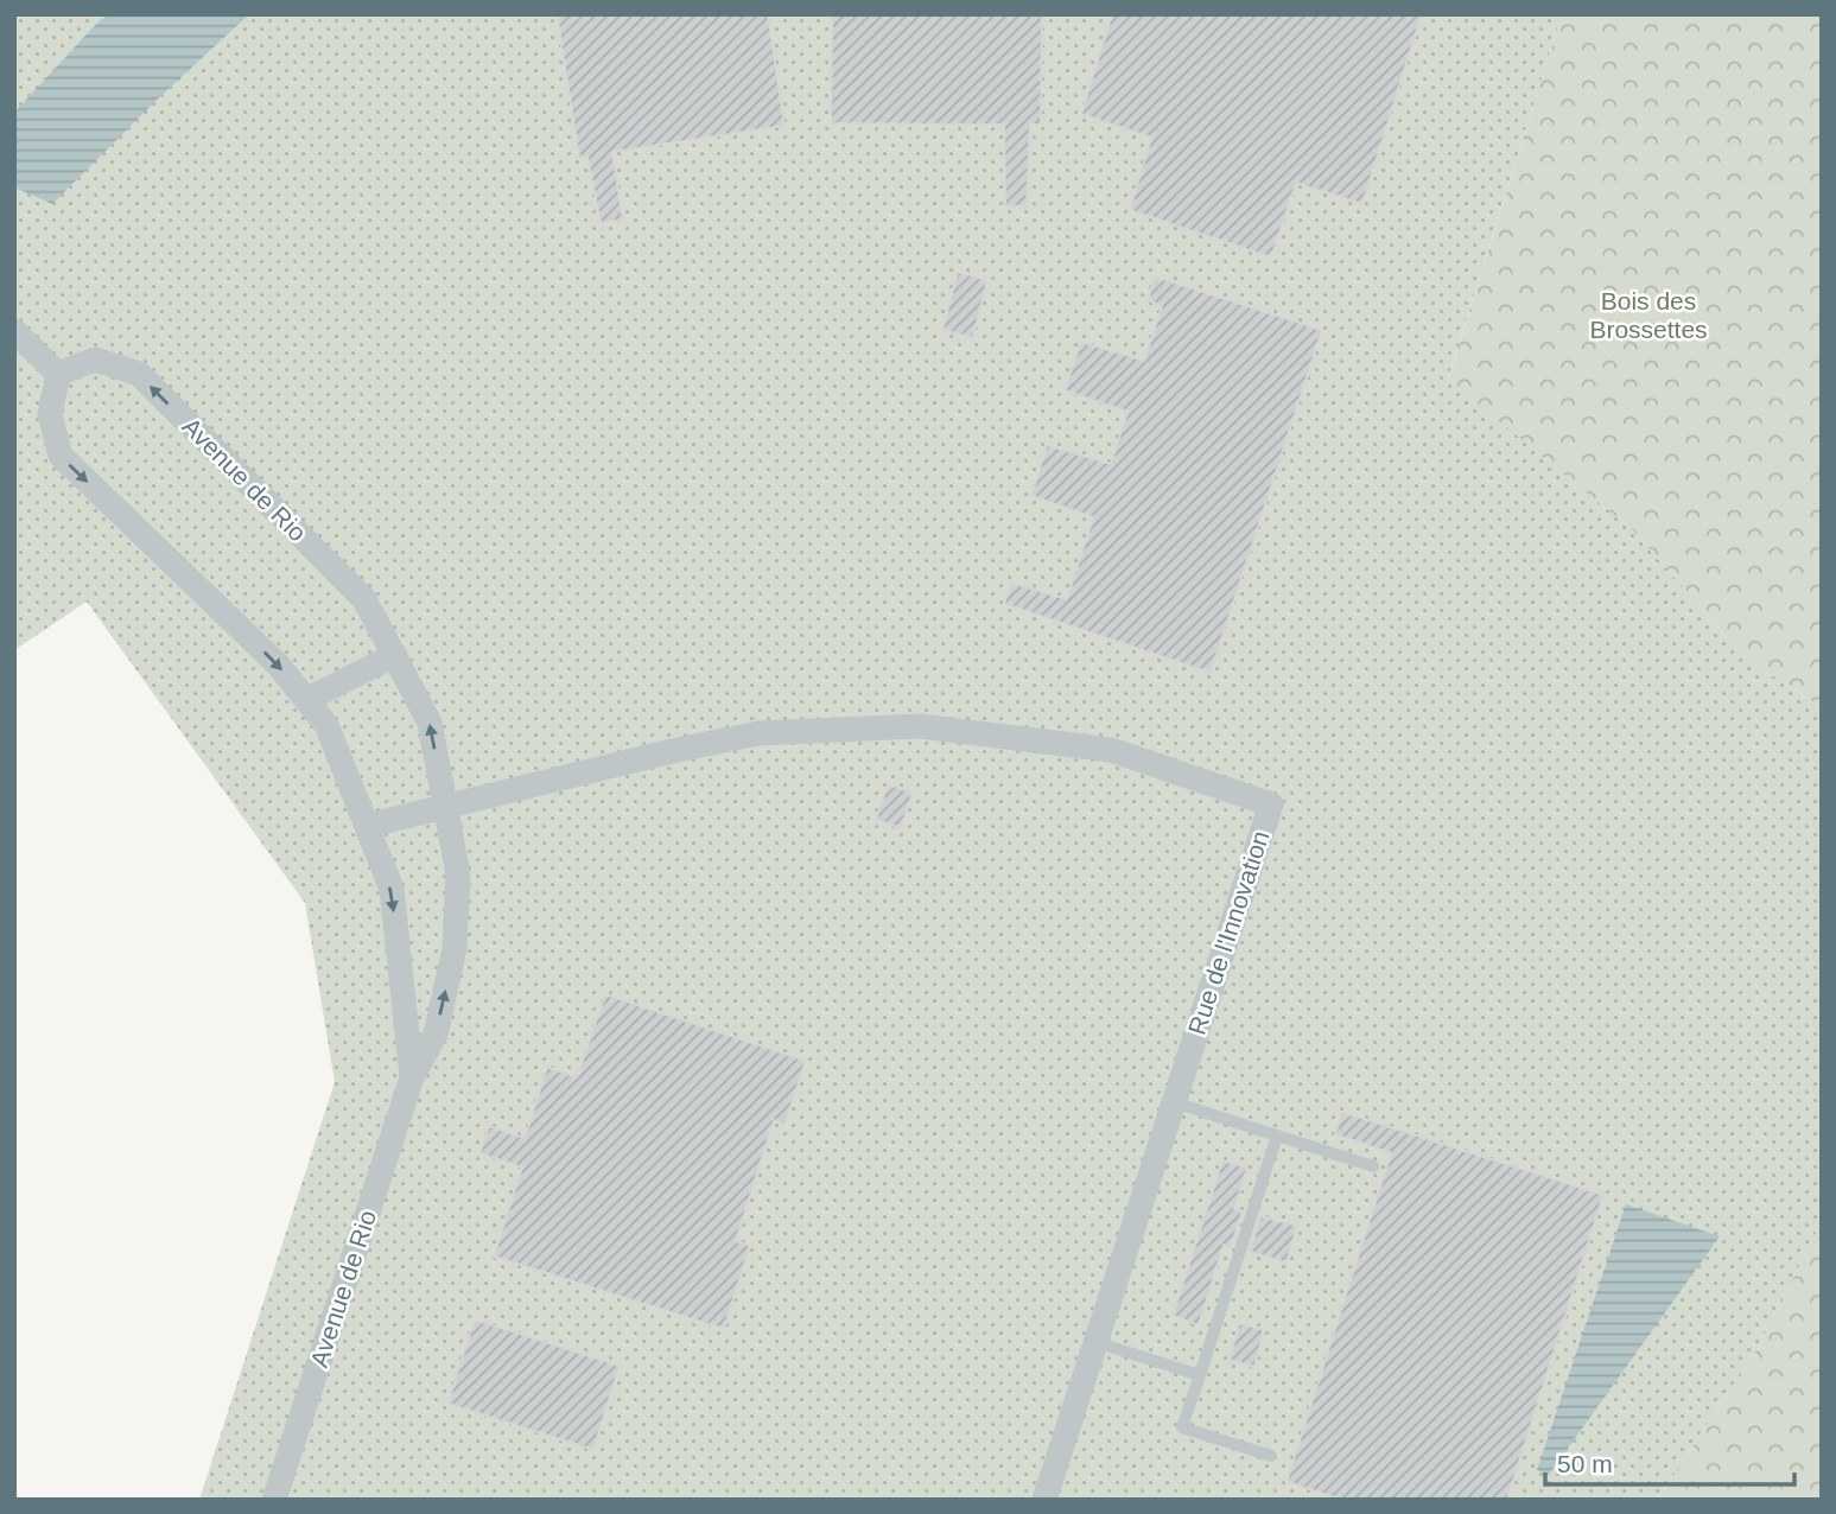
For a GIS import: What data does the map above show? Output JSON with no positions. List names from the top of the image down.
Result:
{
  "streets": {
    "street": ["Avenue de Rio", "Rue de l'Innovation"]
  },
  "crossings": [
    ["Avenue de Rio", "Rue de l'Innovation"]
  ],
  "parks": ["Bois des Brossettes"],
  "scale_bar": "50 m"
}
